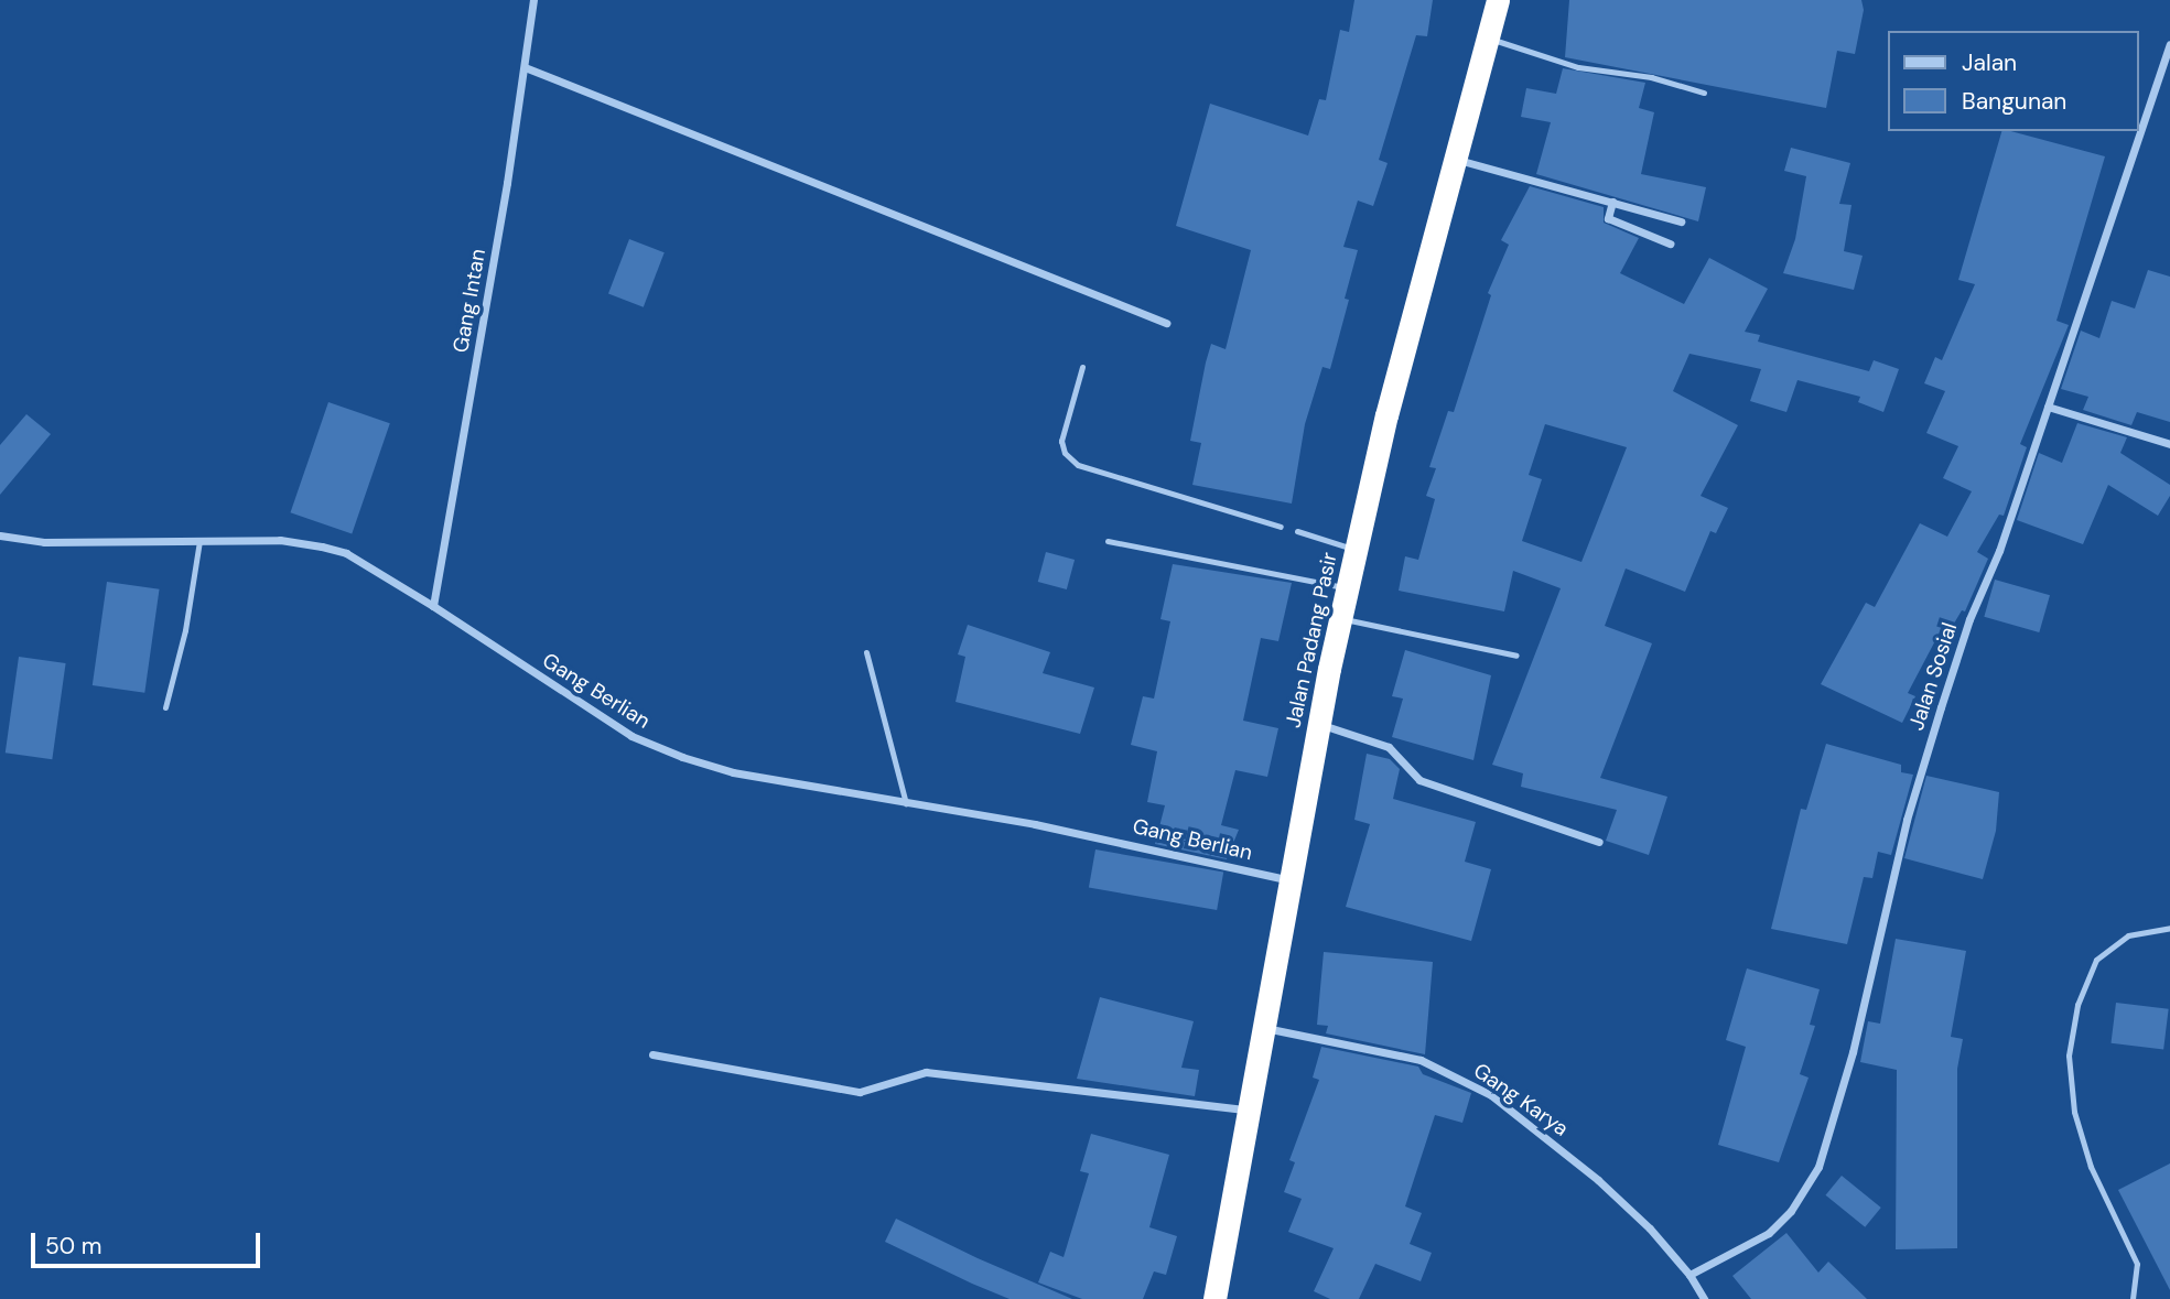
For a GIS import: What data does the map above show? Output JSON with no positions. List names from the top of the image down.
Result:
{
  "streets": {
    "highway": ["Jalan Padang Pasir"],
    "street": [
      "Gang Intan",
      "Jalan Sosial",
      "Gang Berlian",
      "Gang Karya"
    ]
  },
  "crossings": [
    ["Gang Intan", "Gang Berlian"],
    ["Jalan Padang Pasir", "Gang Berlian"],
    ["Jalan Padang Pasir", "Gang Karya"],
    ["Jalan Sosial", "Gang Karya"]
  ],
  "legend": ["Jalan", "Bangunan"],
  "scale_bar": "50 m"
}
